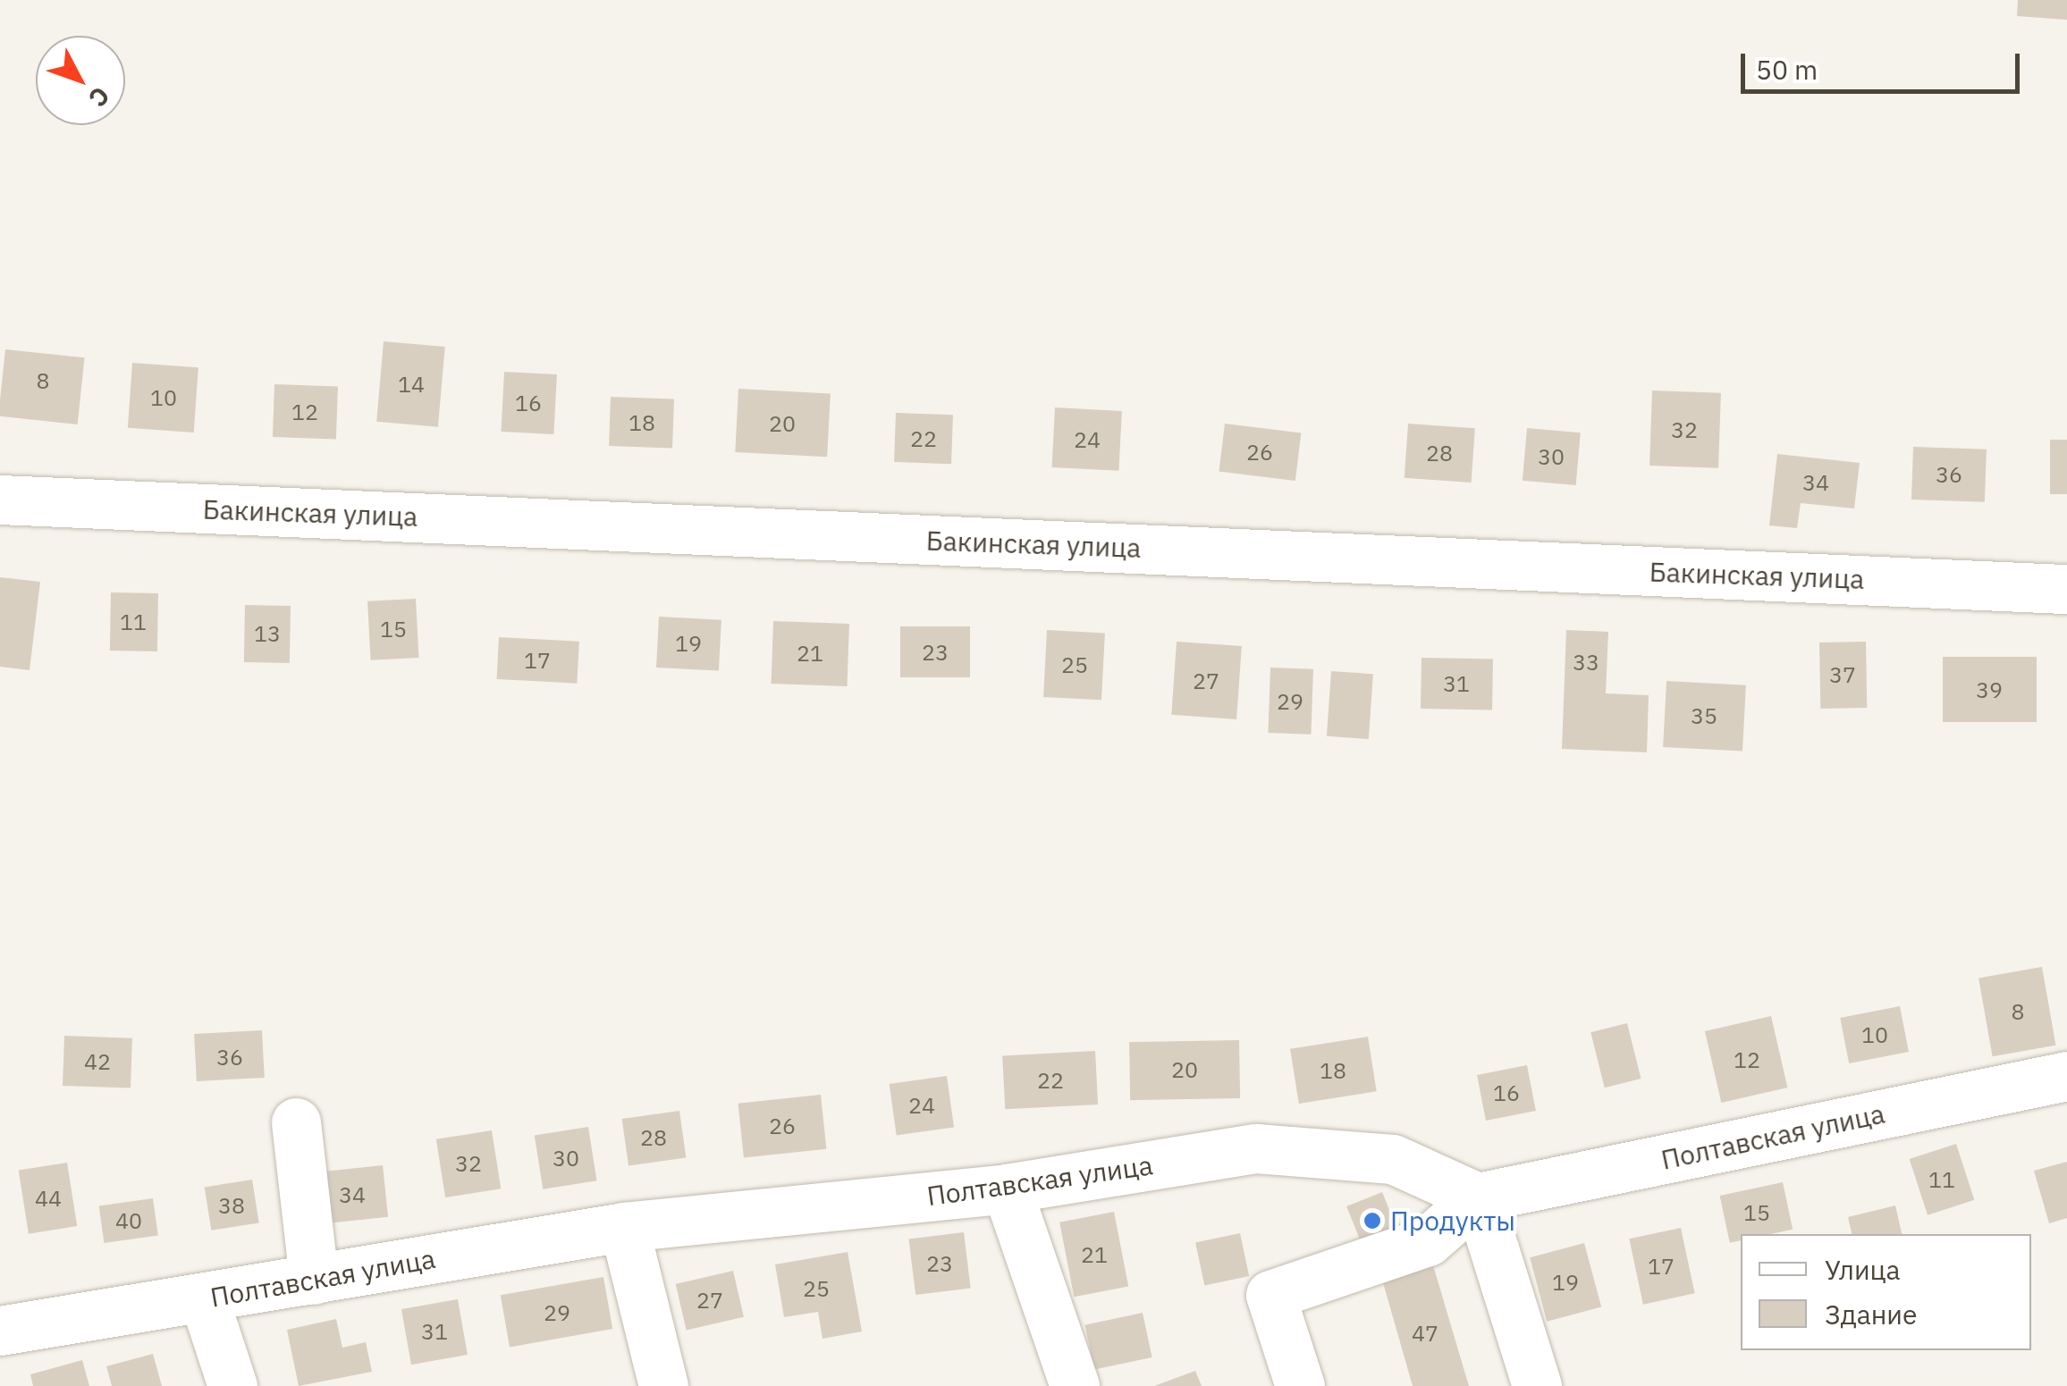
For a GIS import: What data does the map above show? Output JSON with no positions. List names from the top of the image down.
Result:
{
  "streets": {
    "street": ["Бакинская улица", "Полтавская улица"]
  },
  "places": ["Продукты"],
  "house_numbers": [
    "8",
    "14",
    "10",
    "16",
    "12",
    "18",
    "20",
    "32",
    "22",
    "24",
    "26",
    "28",
    "30",
    "36",
    "34",
    "11",
    "15",
    "13",
    "19",
    "23",
    "21",
    "17",
    "33",
    "25",
    "37",
    "27",
    "31",
    "39",
    "29",
    "35",
    "8",
    "10",
    "36",
    "12",
    "42",
    "20",
    "18",
    "22",
    "16",
    "24",
    "26",
    "28",
    "30",
    "32",
    "11",
    "34",
    "44",
    "38",
    "15",
    "40",
    "21",
    "23",
    "17",
    "19",
    "25",
    "27",
    "29",
    "31",
    "47"
  ],
  "legend": ["Улица", "Здание"],
  "scale_bar": "50 m",
  "north": "bottom right"
}
